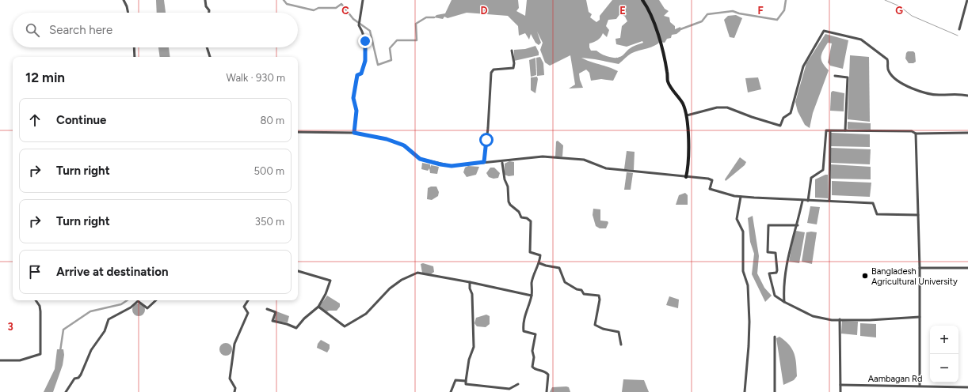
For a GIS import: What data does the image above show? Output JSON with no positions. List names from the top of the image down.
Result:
{
  "streets": {
    "street": ["Aambagan Rd"]
  },
  "places": ["Bangladesh Agricultural University"],
  "page": {
    "search": "Search here",
    "heading": ["12 min", "Walk · 930 m"],
    "list": [
      ["Continue", "80 m"],
      ["Turn right", "500 m"],
      ["Turn right", "350 m"],
      "Arrive at destination"
    ],
    "map_buttons": ["+", "−"]
  },
  "grid": {
    "columns": [
      "C",
      "D",
      "E",
      "F",
      "G"
    ],
    "rows": ["3"]
  }
}
